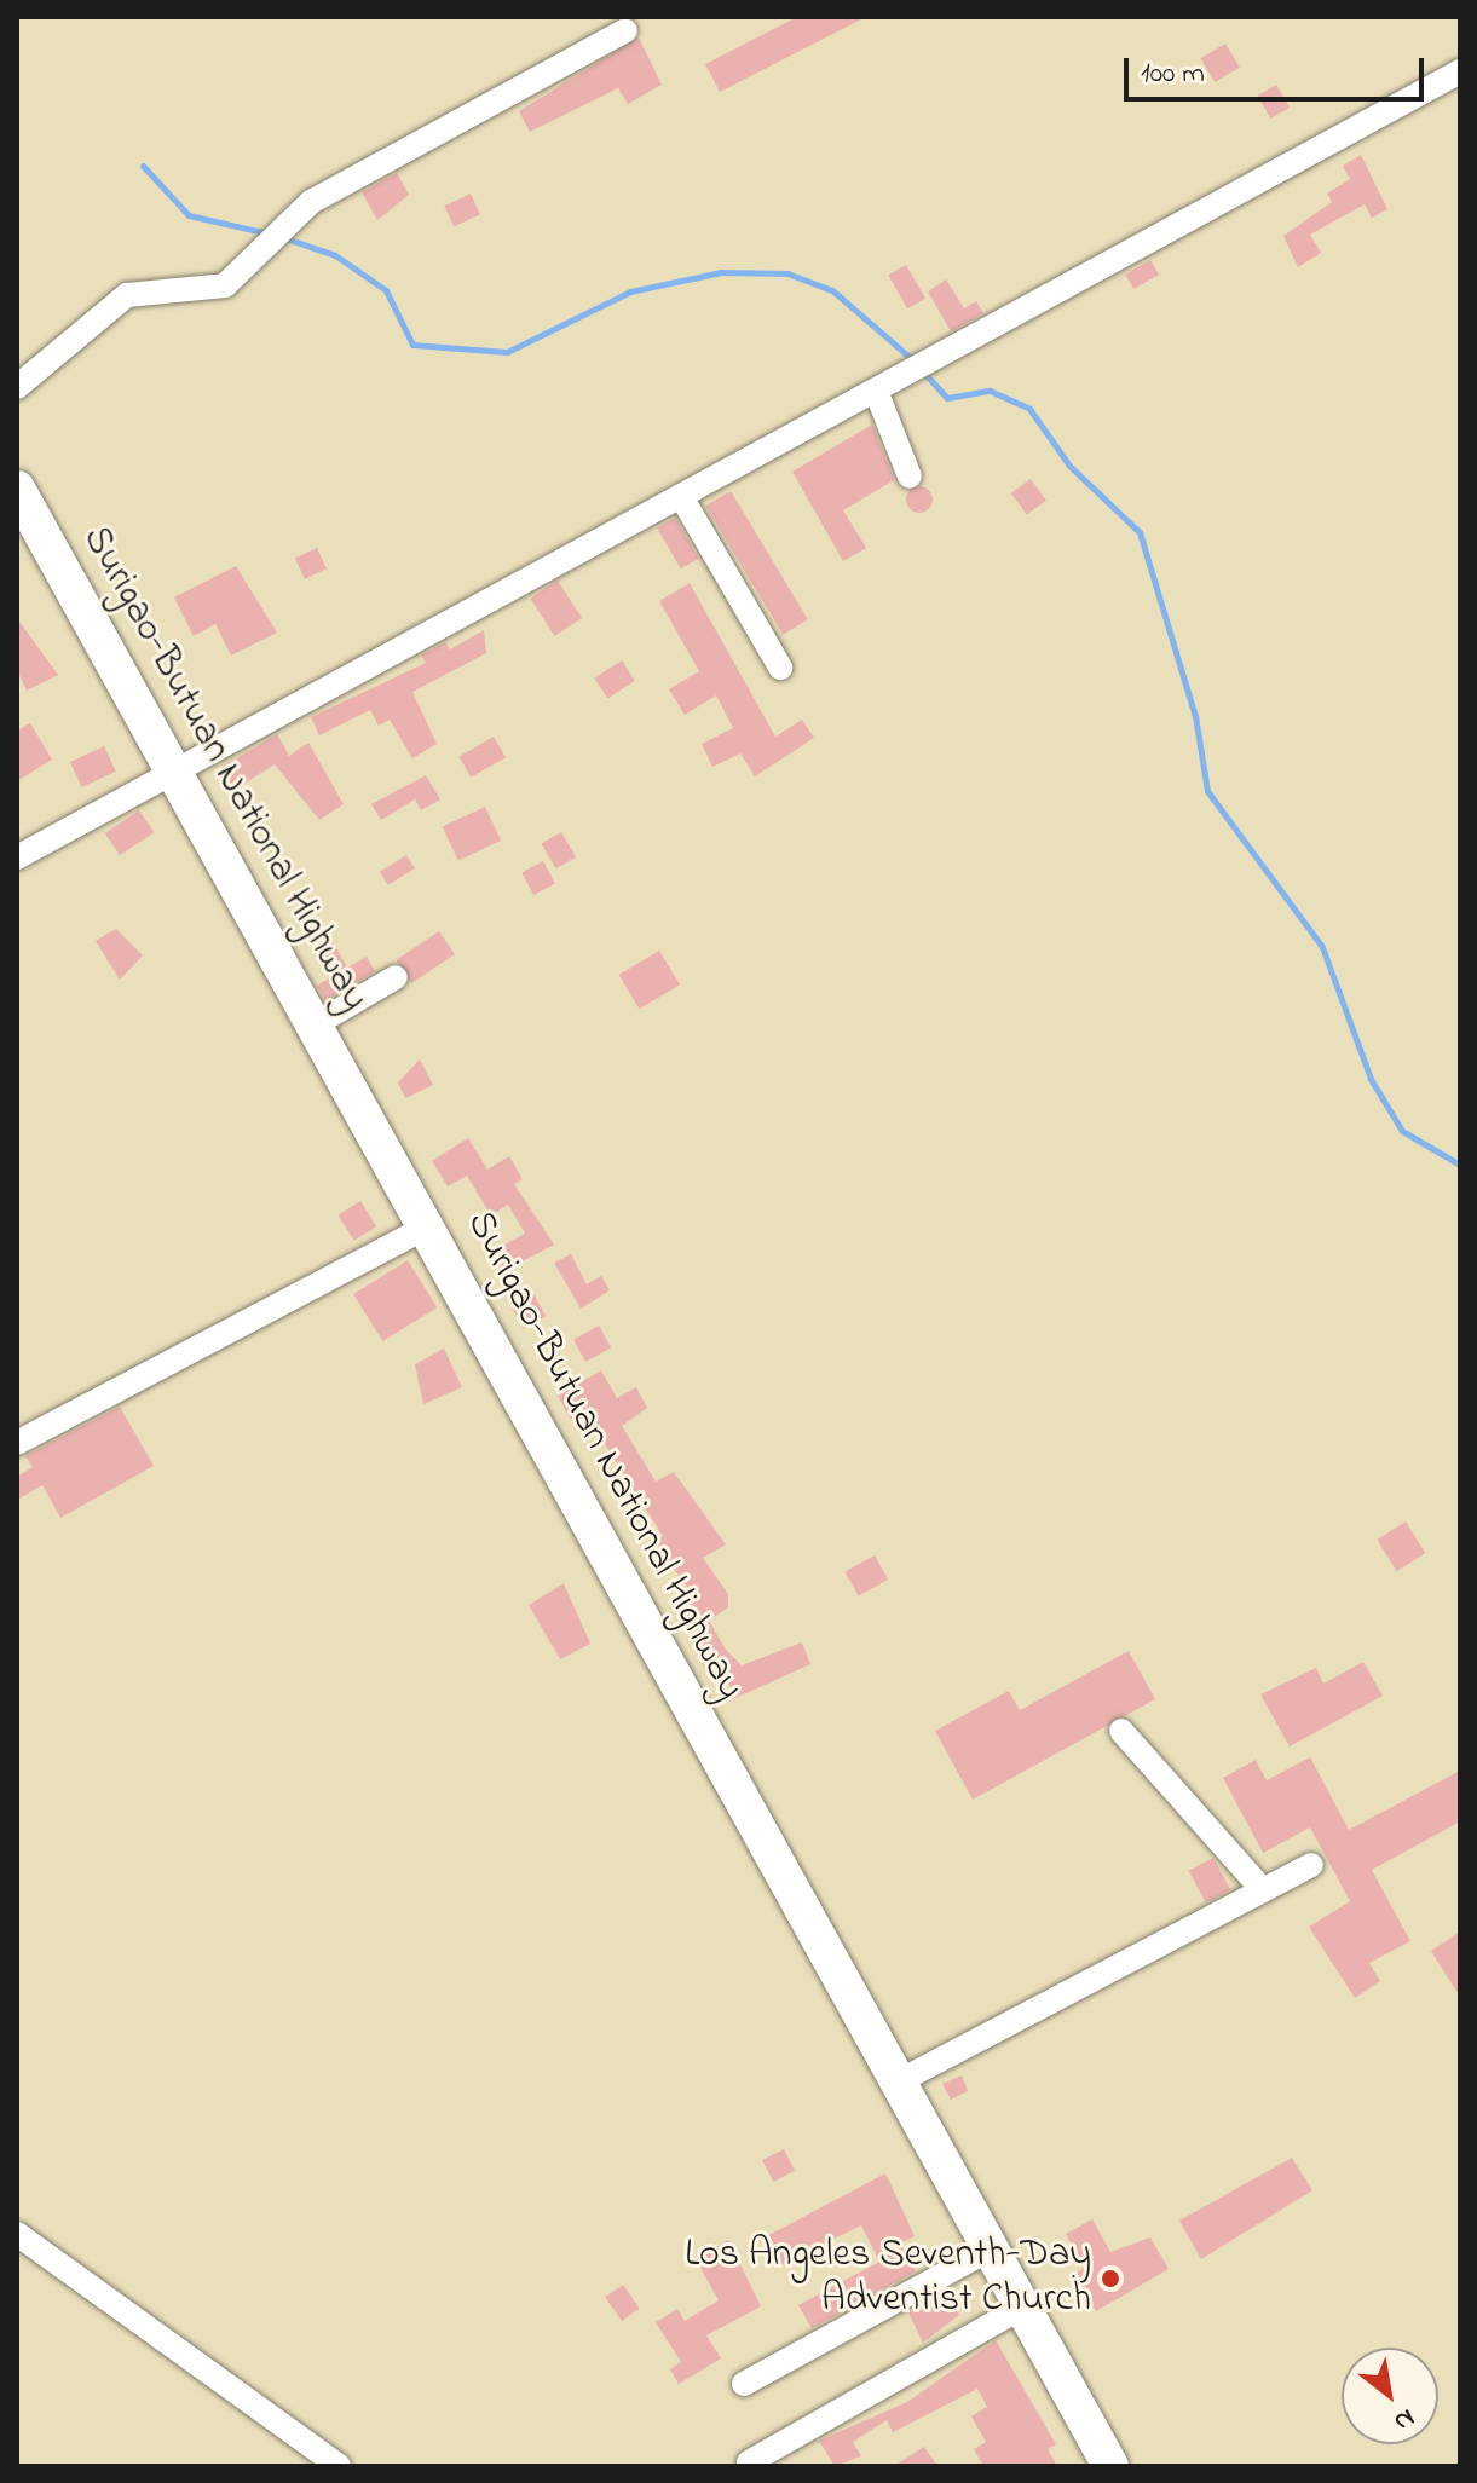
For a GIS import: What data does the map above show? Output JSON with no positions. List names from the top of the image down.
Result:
{
  "streets": {
    "highway": ["Surigao-Butuan National Highway"]
  },
  "places": ["Los Angeles Seventh-Day Adventist Church"],
  "scale_bar": "100 m",
  "north": "bottom right"
}
